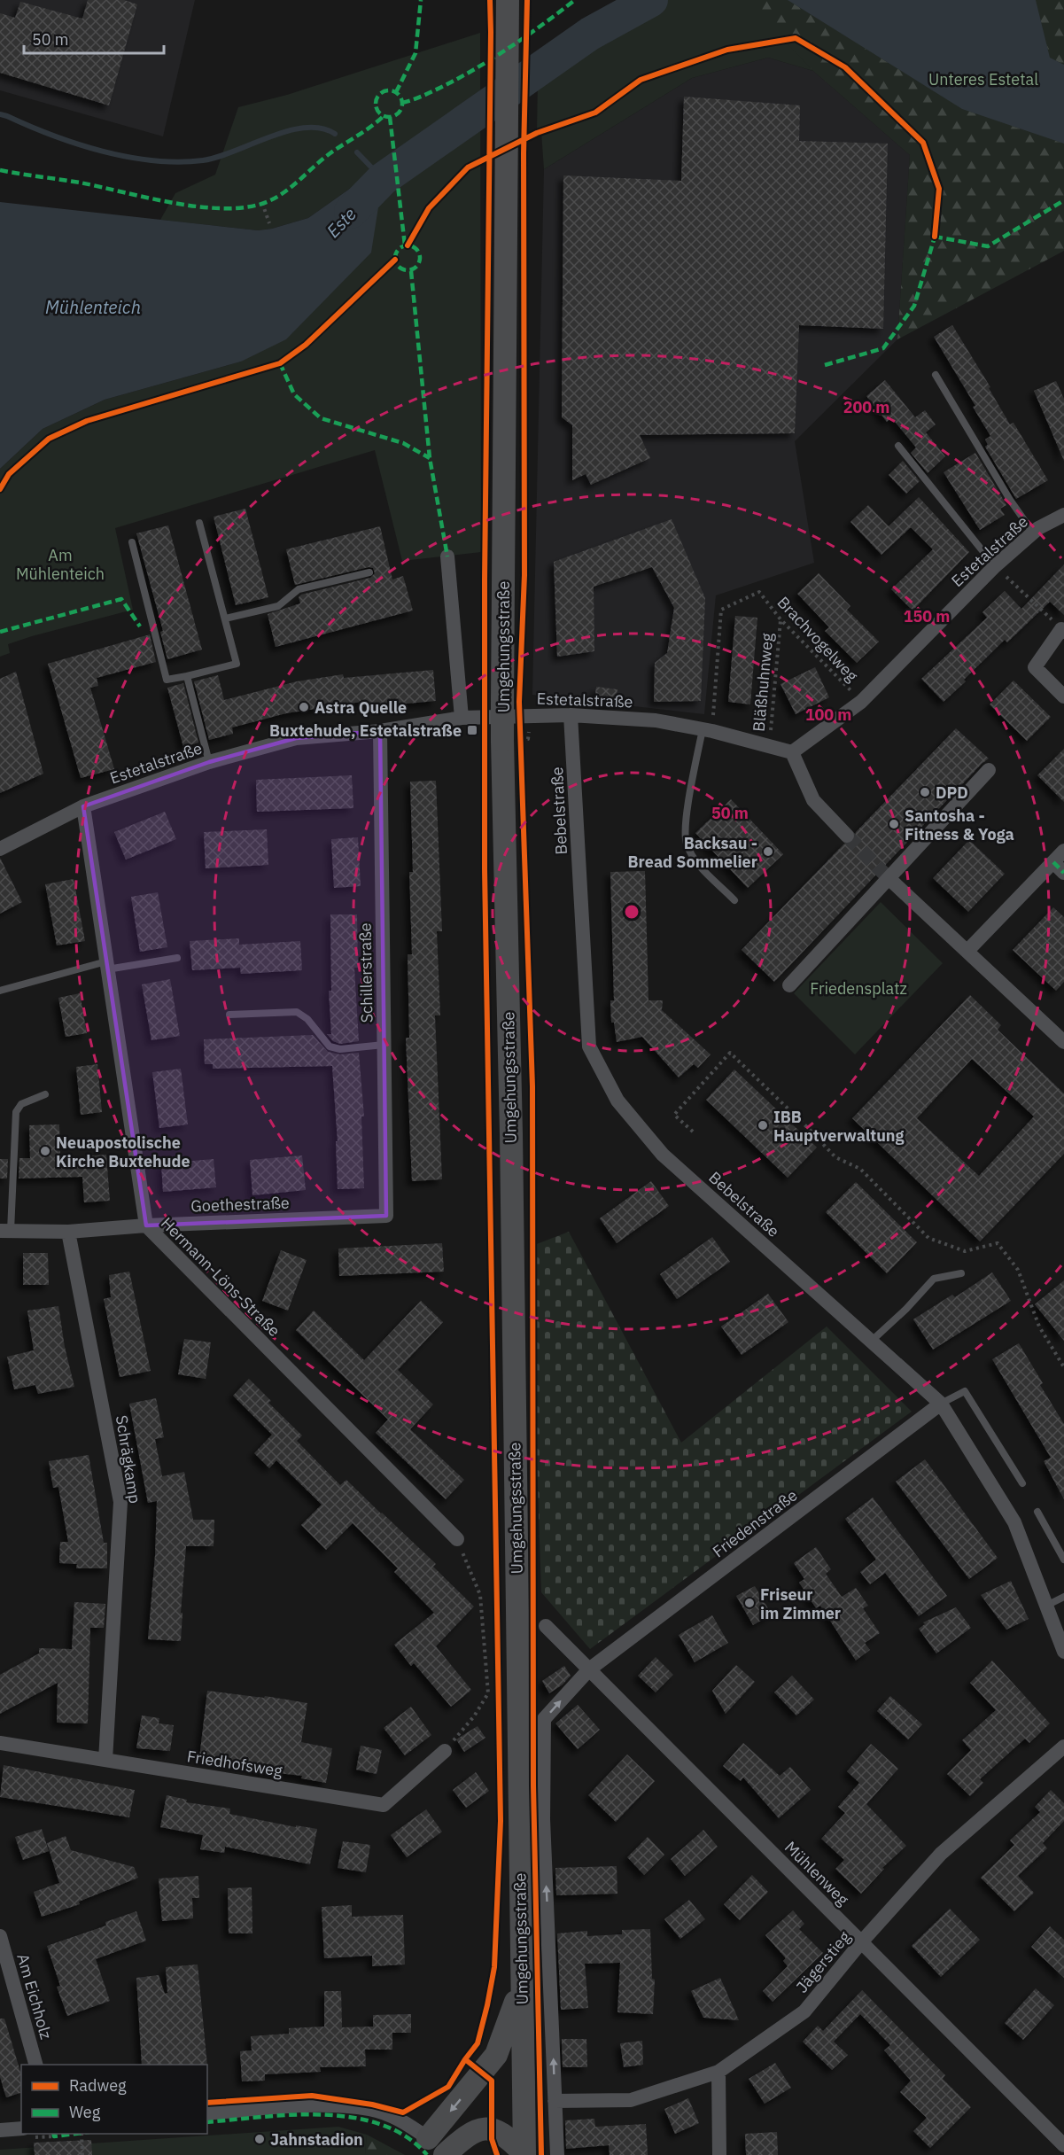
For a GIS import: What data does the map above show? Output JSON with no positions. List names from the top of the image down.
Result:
{
  "streets": {
    "main road": ["Umgehungsstraße"],
    "street": [
      "Estetalstraße",
      "Bebelstraße",
      "Schillerstraße",
      "Goethestraße",
      "Hermann-Löns-Straße",
      "Schrägkamp",
      "Friedenstraße",
      "Friedhofsweg",
      "Mühlenweg",
      "Jägerstieg",
      "Am Eichholz"
    ],
    "path": ["Brachvogelweg", "Bläßhuhnweg"]
  },
  "crossings": [
    ["Estetalstraße", "Brachvogelweg"],
    ["Estetalstraße", "Bläßhuhnweg"],
    ["Estetalstraße", "Bebelstraße"],
    ["Estetalstraße", "Schillerstraße"],
    ["Estetalstraße", "Hermann-Löns-Straße"],
    ["Brachvogelweg", "Bläßhuhnweg"],
    ["Bebelstraße", "Friedenstraße"],
    ["Schillerstraße", "Goethestraße"],
    ["Goethestraße", "Hermann-Löns-Straße"],
    ["Goethestraße", "Schrägkamp"],
    ["Schrägkamp", "Friedhofsweg"],
    ["Friedenstraße", "Mühlenweg"],
    ["Friedenstraße", "Jägerstieg"],
    ["Mühlenweg", "Jägerstieg"]
  ],
  "one_way": ["Friedenstraße"],
  "water": ["Este", "Mühlenteich"],
  "parks": ["Unteres Estetal", "Am Mühlenteich", "Friedensplatz"],
  "places": {
    "other": [
      "Astra Quelle",
      "DPD",
      "Santosha - Fitness & Yoga",
      "Backsau - Bread Sommelier",
      "IBB Hauptverwaltung",
      "Neuapostolische Kirche Buxtehude",
      "Friseur im Zimmer",
      "Jahnstadion"
    ],
    "transit": ["Buxtehude, Estetalstraße"]
  },
  "legend": ["Radweg", "Weg"],
  "scale_bar": "50 m",
  "rings": [
    "200 m",
    "150 m",
    "100 m",
    "50 m"
  ]
}
